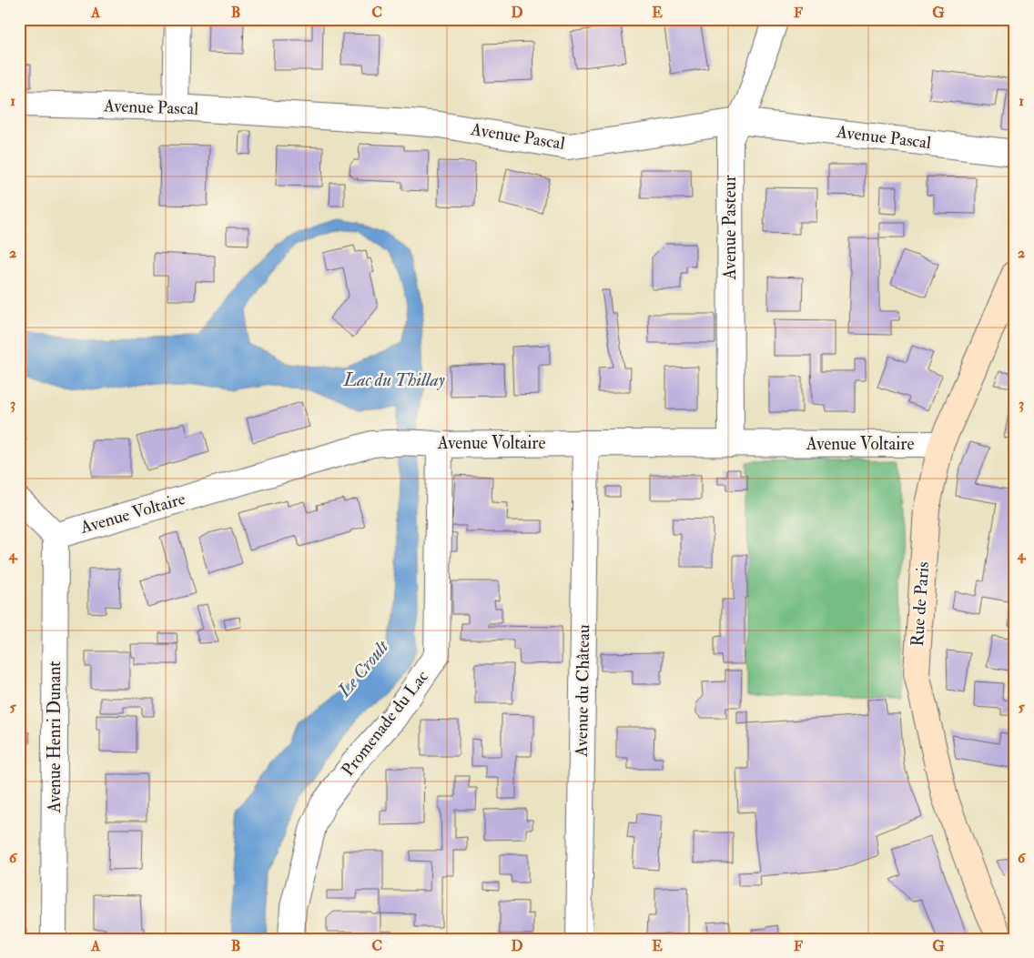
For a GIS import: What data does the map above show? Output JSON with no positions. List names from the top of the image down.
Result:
{
  "streets": {
    "street": [
      "Avenue Pascal",
      "Avenue Pasteur",
      "Avenue Voltaire",
      "Rue de Paris",
      "Avenue du Château",
      "Promenade du Lac",
      "Avenue Henri Dunant"
    ]
  },
  "crossings": [
    ["Avenue Pascal", "Avenue Pasteur"],
    ["Avenue Pasteur", "Avenue Voltaire"],
    ["Avenue Voltaire", "Rue de Paris"],
    ["Avenue Voltaire", "Avenue du Château"],
    ["Avenue Voltaire", "Promenade du Lac"],
    ["Avenue Voltaire", "Avenue Henri Dunant"]
  ],
  "water": ["Lac du Thillay", "Le Croult"],
  "grid": {
    "columns": [
      "A",
      "B",
      "C",
      "D",
      "E",
      "F",
      "G"
    ],
    "rows": [
      "1",
      "2",
      "3",
      "4",
      "5",
      "6"
    ]
  }
}
